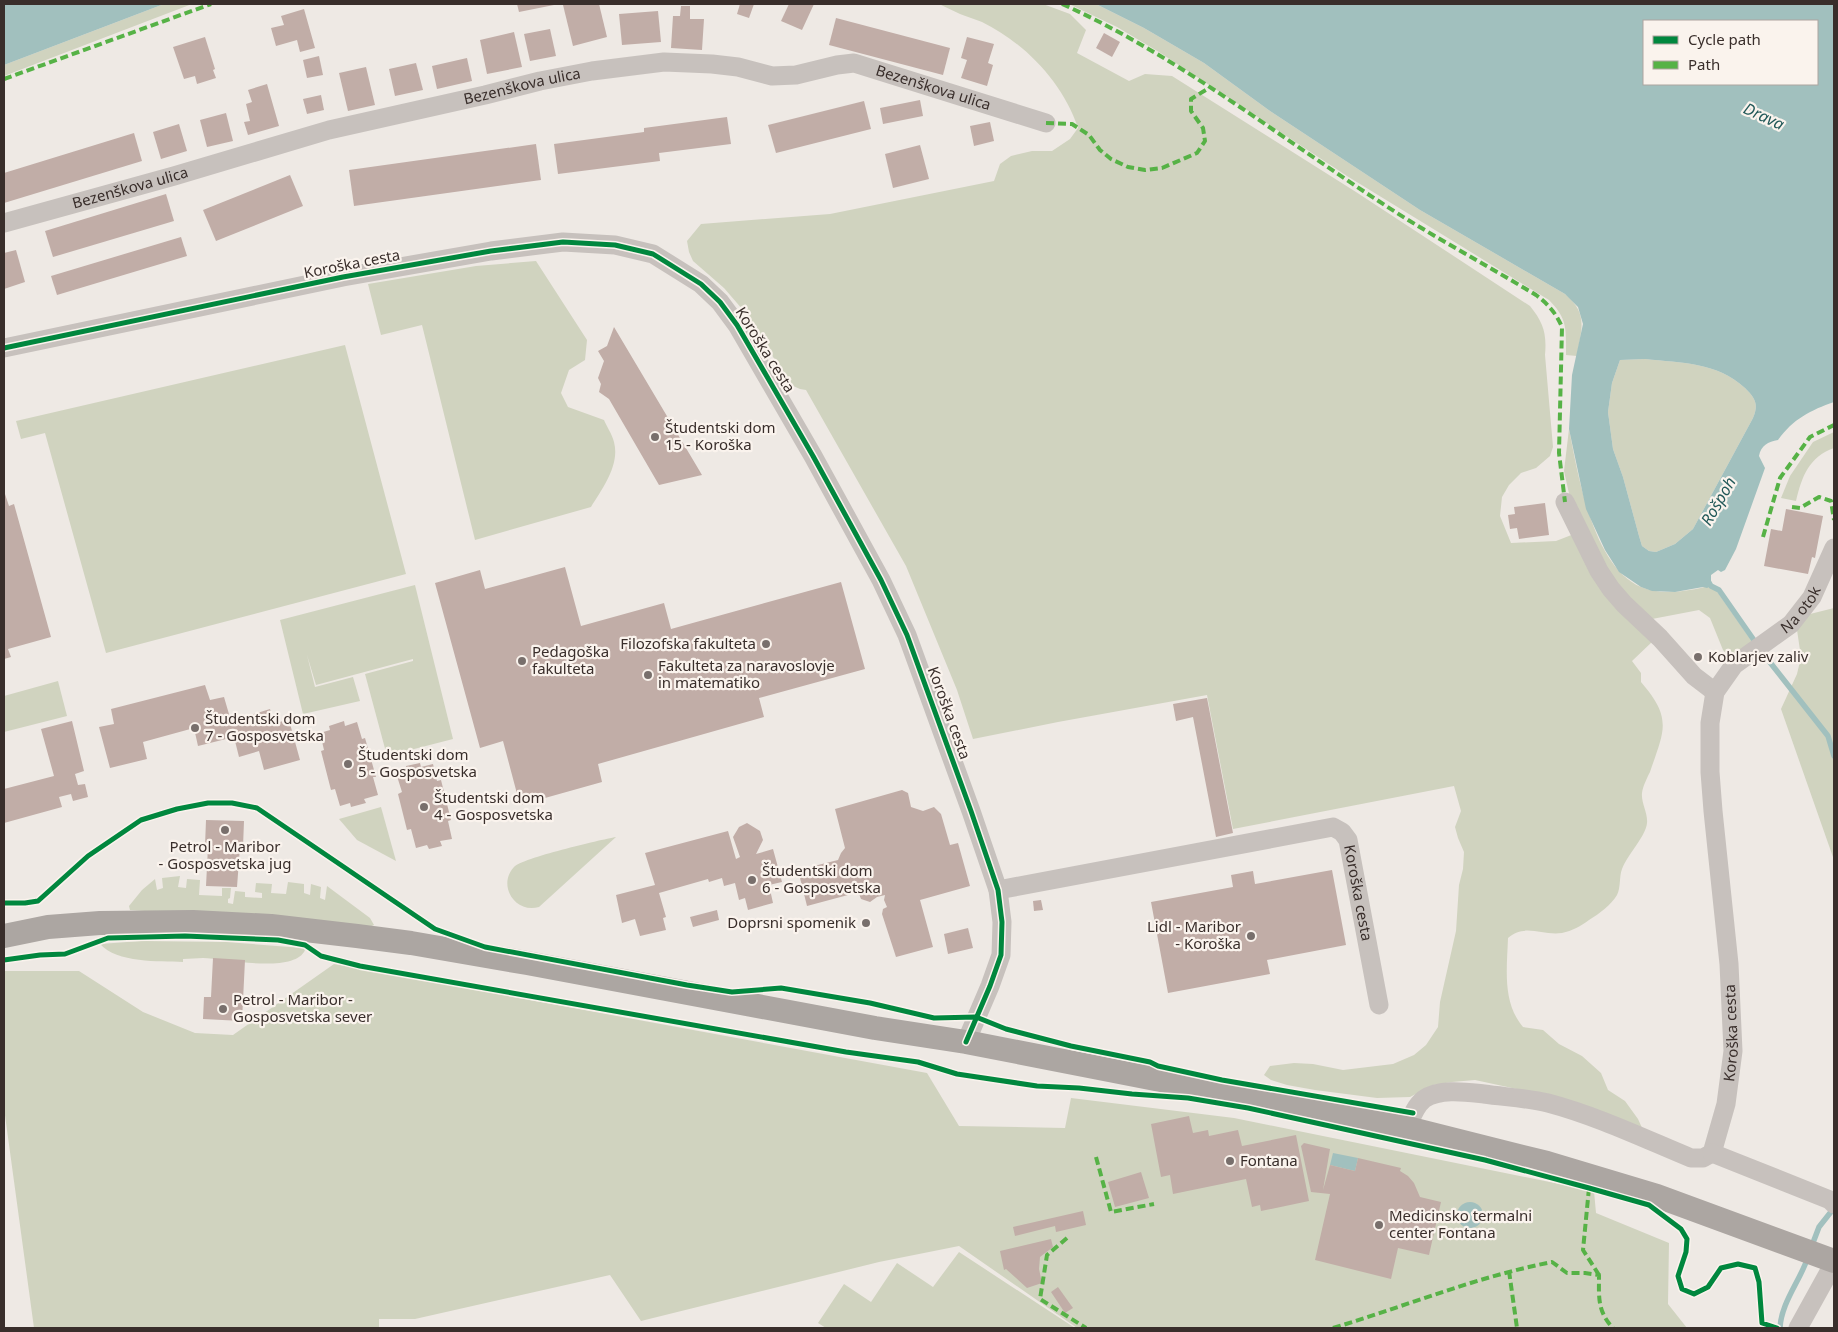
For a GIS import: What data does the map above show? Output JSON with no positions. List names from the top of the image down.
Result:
{
  "streets": {
    "street": ["Bezenškova ulica", "Koroška cesta", "Na otok"]
  },
  "crossings": [
    ["Koroška cesta", "Na otok"]
  ],
  "water": ["Drava", "Rošpoh"],
  "places": [
    "Študentski dom 15 - Koroška",
    "Filozofska fakulteta",
    "Koblarjev zaliv",
    "Pedagoška fakulteta",
    "Fakulteta za naravoslovje in matematiko",
    "Študentski dom 7 - Gosposvetska",
    "Študentski dom 5 - Gosposvetska",
    "Študentski dom 4 - Gosposvetska",
    "Petrol - Maribor - Gosposvetska jug",
    "Študentski dom 6 - Gosposvetska",
    "Doprsni spomenik",
    "Lidl - Maribor - Koroška",
    "Petrol - Maribor - Gosposvetska sever",
    "Fontana",
    "Medicinsko termalni center Fontana"
  ],
  "legend": ["Cycle path", "Path"]
}
